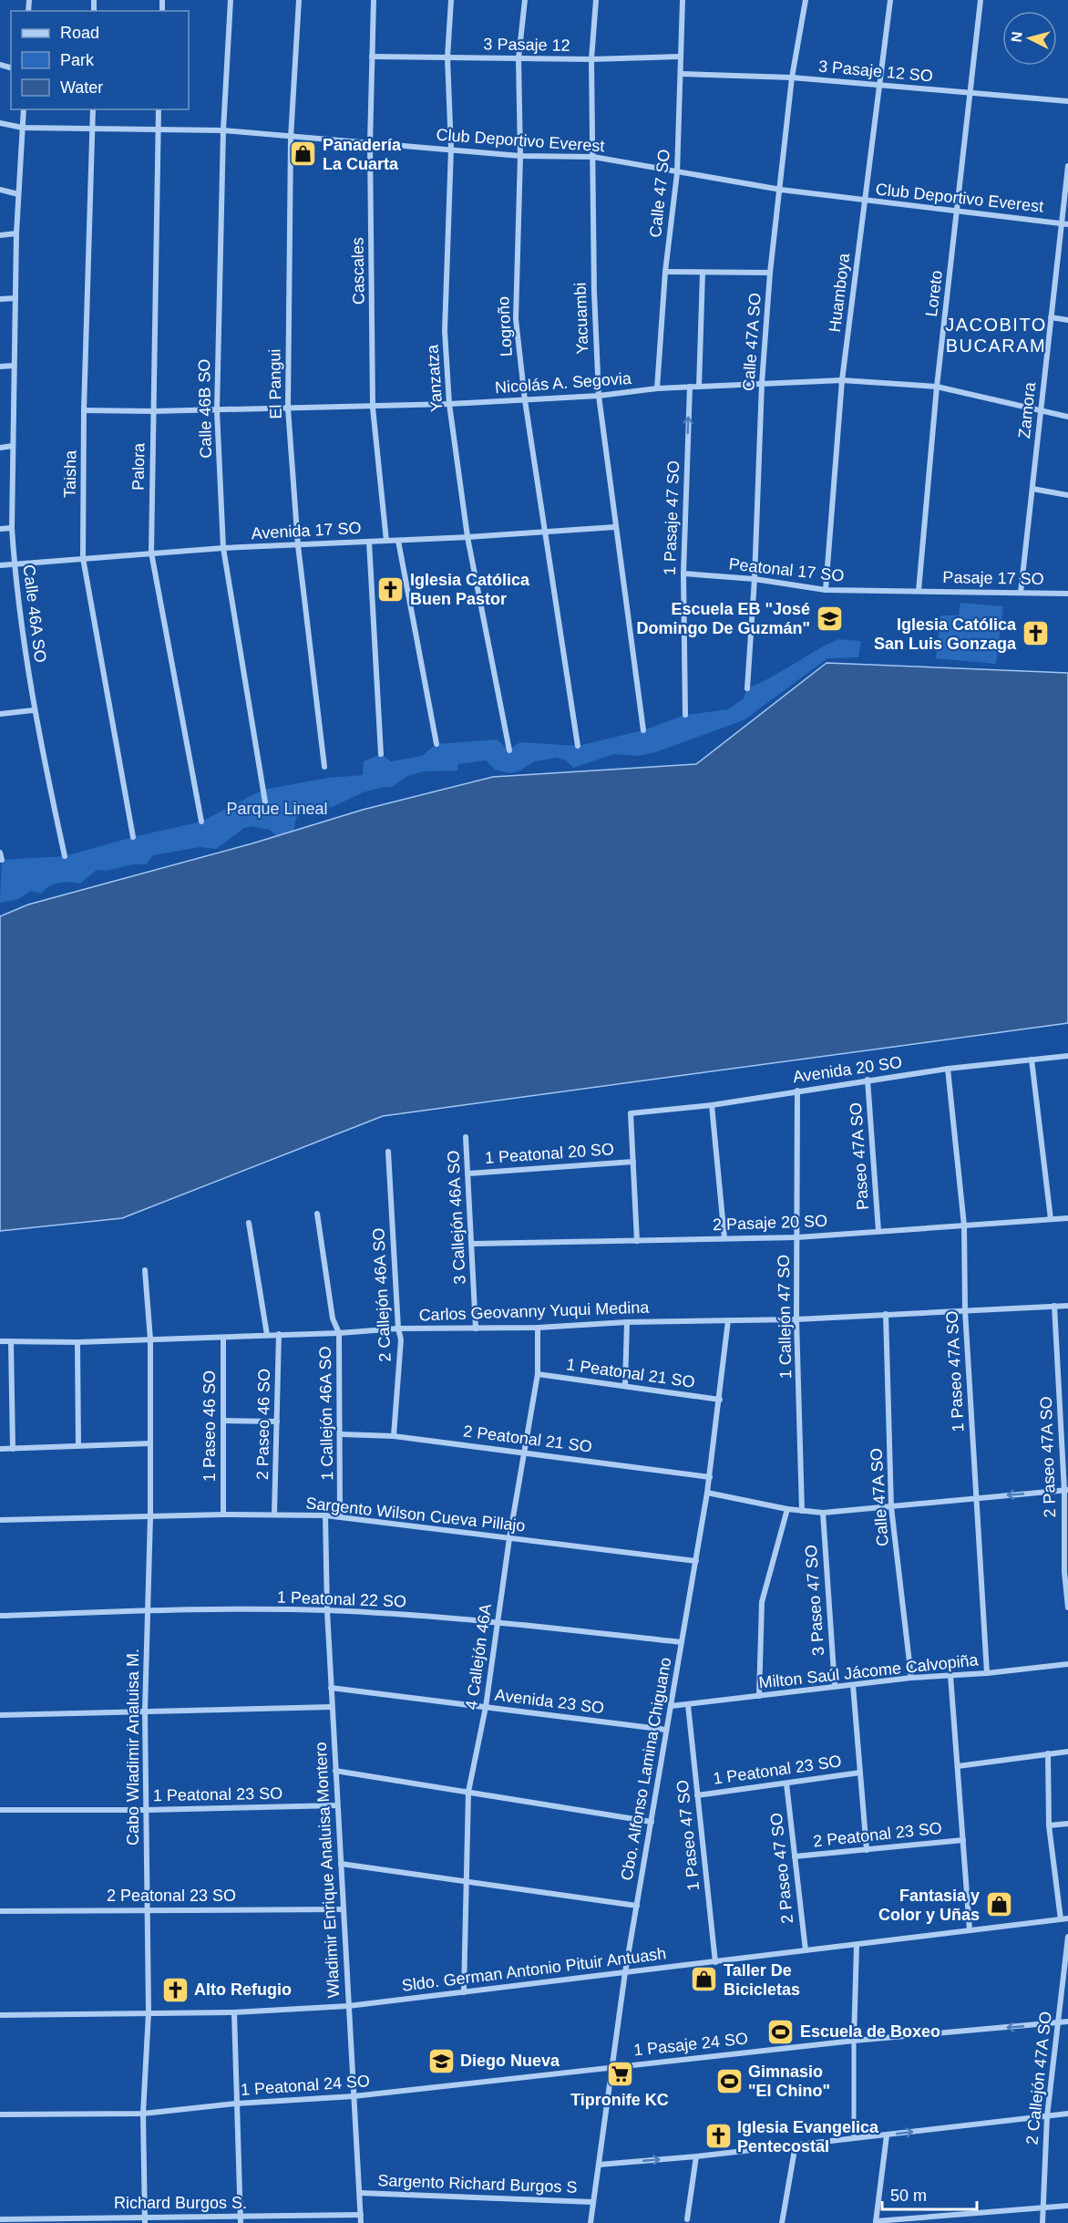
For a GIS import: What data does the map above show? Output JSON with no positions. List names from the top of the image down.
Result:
{
  "streets": {
    "street": [
      "3 Pasaje 12",
      "3 Pasaje 12 SO",
      "Club Deportivo Everest",
      "Calle 47 SO",
      "Cascales",
      "Huamboya",
      "Loreto",
      "Yacuambi",
      "Logroño",
      "Calle 47A SO",
      "Yanzatza",
      "Nicolás A. Segovia",
      "El Pangui",
      "Calle 46B SO",
      "Zamora",
      "Palora",
      "Taisha",
      "1 Pasaje 47 SO",
      "Avenida 17 SO",
      "Peatonal 17 SO",
      "Pasaje 17 SO",
      "Calle 46A SO",
      "Avenida 20 SO",
      "1 Peatonal 20 SO",
      "Paseo 47A SO",
      "3 Callejón 46A SO",
      "2 Pasaje 20 SO",
      "2 Callejón 46A SO",
      "Carlos Geovanny Yuqui Medina",
      "1 Callejón 47 SO",
      "1 Paseo 47A SO",
      "1 Peatonal 21 SO",
      "1 Callejón 46A SO",
      "2 Paseo 46 SO",
      "1 Paseo 46 SO",
      "2 Peatonal 21 SO",
      "2 Paseo 47A SO",
      "Sargento Wilson Cueva Pillajo",
      "1 Peatonal 22 SO",
      "3 Paseo 47 SO",
      "4 Callejón 46A",
      "Milton Saúl Jácome Calvopiña",
      "Avenida 23 SO",
      "Cabo Wladimir Analuisa M.",
      "Cbo. Alfonso Lamina Chiguano",
      "1 Peatonal 23 SO",
      "2 Peatonal 23 SO",
      "1 Paseo 47 SO",
      "2 Paseo 47 SO",
      "Wladimir Enrique Analuisa Montero",
      "Sldo. German Antonio Pituir Antuash",
      "1 Pasaje 24 SO",
      "2 Callejón 47A SO",
      "1 Peatonal 24 SO",
      "Sargento Richard Burgos S",
      "Richard Burgos S."
    ]
  },
  "crossings": [
    ["3 Pasaje 12", "Calle 47 SO"],
    ["3 Pasaje 12", "Cascales"],
    ["3 Pasaje 12", "Yacuambi"],
    ["3 Pasaje 12", "Logroño"],
    ["3 Pasaje 12", "Yanzatza"],
    ["3 Pasaje 12 SO", "Calle 47 SO"],
    ["3 Pasaje 12 SO", "Huamboya"],
    ["3 Pasaje 12 SO", "Loreto"],
    ["3 Pasaje 12 SO", "Calle 47A SO"],
    ["Club Deportivo Everest", "Calle 47 SO"],
    ["Club Deportivo Everest", "Cascales"],
    ["Club Deportivo Everest", "Huamboya"],
    ["Club Deportivo Everest", "Loreto"],
    ["Club Deportivo Everest", "Yacuambi"],
    ["Club Deportivo Everest", "Logroño"],
    ["Club Deportivo Everest", "Calle 47A SO"],
    ["Club Deportivo Everest", "Yanzatza"],
    ["Club Deportivo Everest", "El Pangui"],
    ["Club Deportivo Everest", "Calle 46B SO"],
    ["Club Deportivo Everest", "Zamora"],
    ["Club Deportivo Everest", "Palora"],
    ["Club Deportivo Everest", "Taisha"],
    ["Club Deportivo Everest", "Calle 46A SO"],
    ["Calle 47 SO", "Nicolás A. Segovia"],
    ["Cascales", "Nicolás A. Segovia"],
    ["Cascales", "Avenida 17 SO"],
    ["Huamboya", "Nicolás A. Segovia"],
    ["Huamboya", "Peatonal 17 SO"],
    ["Loreto", "Nicolás A. Segovia"],
    ["Loreto", "Peatonal 17 SO"],
    ["Loreto", "Pasaje 17 SO"],
    ["Yacuambi", "Nicolás A. Segovia"],
    ["Yacuambi", "Avenida 17 SO"],
    ["Logroño", "Nicolás A. Segovia"],
    ["Logroño", "Avenida 17 SO"],
    ["Calle 47A SO", "Nicolás A. Segovia"],
    ["Calle 47A SO", "Peatonal 17 SO"],
    ["Calle 47A SO", "Carlos Geovanny Yuqui Medina"],
    ["Calle 47A SO", "Milton Saúl Jácome Calvopiña"],
    ["Yanzatza", "Nicolás A. Segovia"],
    ["Yanzatza", "Avenida 17 SO"],
    ["Nicolás A. Segovia", "El Pangui"],
    ["Nicolás A. Segovia", "Calle 46B SO"],
    ["Nicolás A. Segovia", "Zamora"],
    ["Nicolás A. Segovia", "Palora"],
    ["Nicolás A. Segovia", "Taisha"],
    ["Nicolás A. Segovia", "1 Pasaje 47 SO"],
    ["El Pangui", "Avenida 17 SO"],
    ["Calle 46B SO", "Avenida 17 SO"],
    ["Zamora", "Pasaje 17 SO"],
    ["Palora", "Avenida 17 SO"],
    ["Taisha", "Avenida 17 SO"],
    ["1 Pasaje 47 SO", "Peatonal 17 SO"],
    ["Avenida 17 SO", "Calle 46A SO"],
    ["Peatonal 17 SO", "Pasaje 17 SO"],
    ["Avenida 20 SO", "1 Peatonal 20 SO"],
    ["Avenida 20 SO", "Paseo 47A SO"],
    ["Avenida 20 SO", "1 Callejón 47 SO"],
    ["Avenida 20 SO", "1 Paseo 47A SO"],
    ["1 Peatonal 20 SO", "3 Callejón 46A SO"],
    ["Paseo 47A SO", "2 Pasaje 20 SO"],
    ["3 Callejón 46A SO", "2 Pasaje 20 SO"],
    ["3 Callejón 46A SO", "Carlos Geovanny Yuqui Medina"],
    ["2 Pasaje 20 SO", "1 Callejón 47 SO"],
    ["2 Pasaje 20 SO", "1 Paseo 47A SO"],
    ["2 Callejón 46A SO", "Carlos Geovanny Yuqui Medina"],
    ["2 Callejón 46A SO", "2 Peatonal 21 SO"],
    ["Carlos Geovanny Yuqui Medina", "1 Callejón 47 SO"],
    ["Carlos Geovanny Yuqui Medina", "1 Paseo 47A SO"],
    ["Carlos Geovanny Yuqui Medina", "1 Callejón 46A SO"],
    ["Carlos Geovanny Yuqui Medina", "2 Paseo 46 SO"],
    ["Carlos Geovanny Yuqui Medina", "1 Paseo 46 SO"],
    ["Carlos Geovanny Yuqui Medina", "2 Paseo 47A SO"],
    ["Carlos Geovanny Yuqui Medina", "4 Callejón 46A"],
    ["Carlos Geovanny Yuqui Medina", "Cabo Wladimir Analuisa M."],
    ["Carlos Geovanny Yuqui Medina", "Cbo. Alfonso Lamina Chiguano"],
    ["1 Paseo 47A SO", "Milton Saúl Jácome Calvopiña"],
    ["1 Peatonal 21 SO", "4 Callejón 46A"],
    ["1 Peatonal 21 SO", "Cbo. Alfonso Lamina Chiguano"],
    ["1 Callejón 46A SO", "2 Peatonal 21 SO"],
    ["1 Callejón 46A SO", "Sargento Wilson Cueva Pillajo"],
    ["2 Paseo 46 SO", "Sargento Wilson Cueva Pillajo"],
    ["1 Paseo 46 SO", "Sargento Wilson Cueva Pillajo"],
    ["2 Peatonal 21 SO", "4 Callejón 46A"],
    ["2 Peatonal 21 SO", "Cbo. Alfonso Lamina Chiguano"],
    ["Sargento Wilson Cueva Pillajo", "4 Callejón 46A"],
    ["Sargento Wilson Cueva Pillajo", "Cabo Wladimir Analuisa M."],
    ["Sargento Wilson Cueva Pillajo", "Cbo. Alfonso Lamina Chiguano"],
    ["Sargento Wilson Cueva Pillajo", "Wladimir Enrique Analuisa Montero"],
    ["1 Peatonal 22 SO", "4 Callejón 46A"],
    ["1 Peatonal 22 SO", "Cabo Wladimir Analuisa M."],
    ["1 Peatonal 22 SO", "Cbo. Alfonso Lamina Chiguano"],
    ["1 Peatonal 22 SO", "Wladimir Enrique Analuisa Montero"],
    ["3 Paseo 47 SO", "Milton Saúl Jácome Calvopiña"],
    ["4 Callejón 46A", "Avenida 23 SO"],
    ["4 Callejón 46A", "Sldo. German Antonio Pituir Antuash"],
    ["Milton Saúl Jácome Calvopiña", "Cbo. Alfonso Lamina Chiguano"],
    ["Milton Saúl Jácome Calvopiña", "1 Paseo 47 SO"],
    ["Avenida 23 SO", "Cbo. Alfonso Lamina Chiguano"],
    ["Avenida 23 SO", "Wladimir Enrique Analuisa Montero"],
    ["Cabo Wladimir Analuisa M.", "1 Peatonal 23 SO"],
    ["Cabo Wladimir Analuisa M.", "2 Peatonal 23 SO"],
    ["Cabo Wladimir Analuisa M.", "Sldo. German Antonio Pituir Antuash"],
    ["Cabo Wladimir Analuisa M.", "1 Peatonal 24 SO"],
    ["Cabo Wladimir Analuisa M.", "Richard Burgos S."],
    ["Cbo. Alfonso Lamina Chiguano", "Sldo. German Antonio Pituir Antuash"],
    ["Cbo. Alfonso Lamina Chiguano", "1 Pasaje 24 SO"],
    ["Cbo. Alfonso Lamina Chiguano", "1 Peatonal 24 SO"],
    ["Cbo. Alfonso Lamina Chiguano", "Sargento Richard Burgos S"],
    ["1 Peatonal 23 SO", "1 Paseo 47 SO"],
    ["1 Peatonal 23 SO", "2 Paseo 47 SO"],
    ["1 Peatonal 23 SO", "Wladimir Enrique Analuisa Montero"],
    ["2 Peatonal 23 SO", "2 Paseo 47 SO"],
    ["2 Peatonal 23 SO", "Wladimir Enrique Analuisa Montero"],
    ["1 Paseo 47 SO", "Sldo. German Antonio Pituir Antuash"],
    ["2 Paseo 47 SO", "Sldo. German Antonio Pituir Antuash"],
    ["Wladimir Enrique Analuisa Montero", "Sldo. German Antonio Pituir Antuash"],
    ["Wladimir Enrique Analuisa Montero", "1 Peatonal 24 SO"],
    ["Wladimir Enrique Analuisa Montero", "Sargento Richard Burgos S"],
    ["Wladimir Enrique Analuisa Montero", "Richard Burgos S."],
    ["1 Pasaje 24 SO", "2 Callejón 47A SO"],
    ["1 Pasaje 24 SO", "1 Peatonal 24 SO"]
  ],
  "one_way": ["1 Pasaje 47 SO", "1 Pasaje 24 SO"],
  "districts": ["JACOBITO BUCARAM"],
  "parks": ["Parque Lineal"],
  "places": {
    "shop": ["Panadería La Cuarta", "Fantasia y Color y Uñas", "Taller De Bicicletas"],
    "church": [
      "Iglesia Católica Buen Pastor",
      "Iglesia Católica San Luis Gonzaga",
      "Alto Refugio",
      "Iglesia Evangelica Pentecostal"
    ],
    "school or university": ["Escuela EB \"José Domingo De Guzmán\"", "Diego Nueva"],
    "sports": ["Escuela de Boxeo", "Gimnasio \"El Chino\""],
    "supermarket": ["Tipronife KC"]
  },
  "legend": ["Road", "Park", "Water"],
  "scale_bar": "50 m",
  "north": "left"
}
